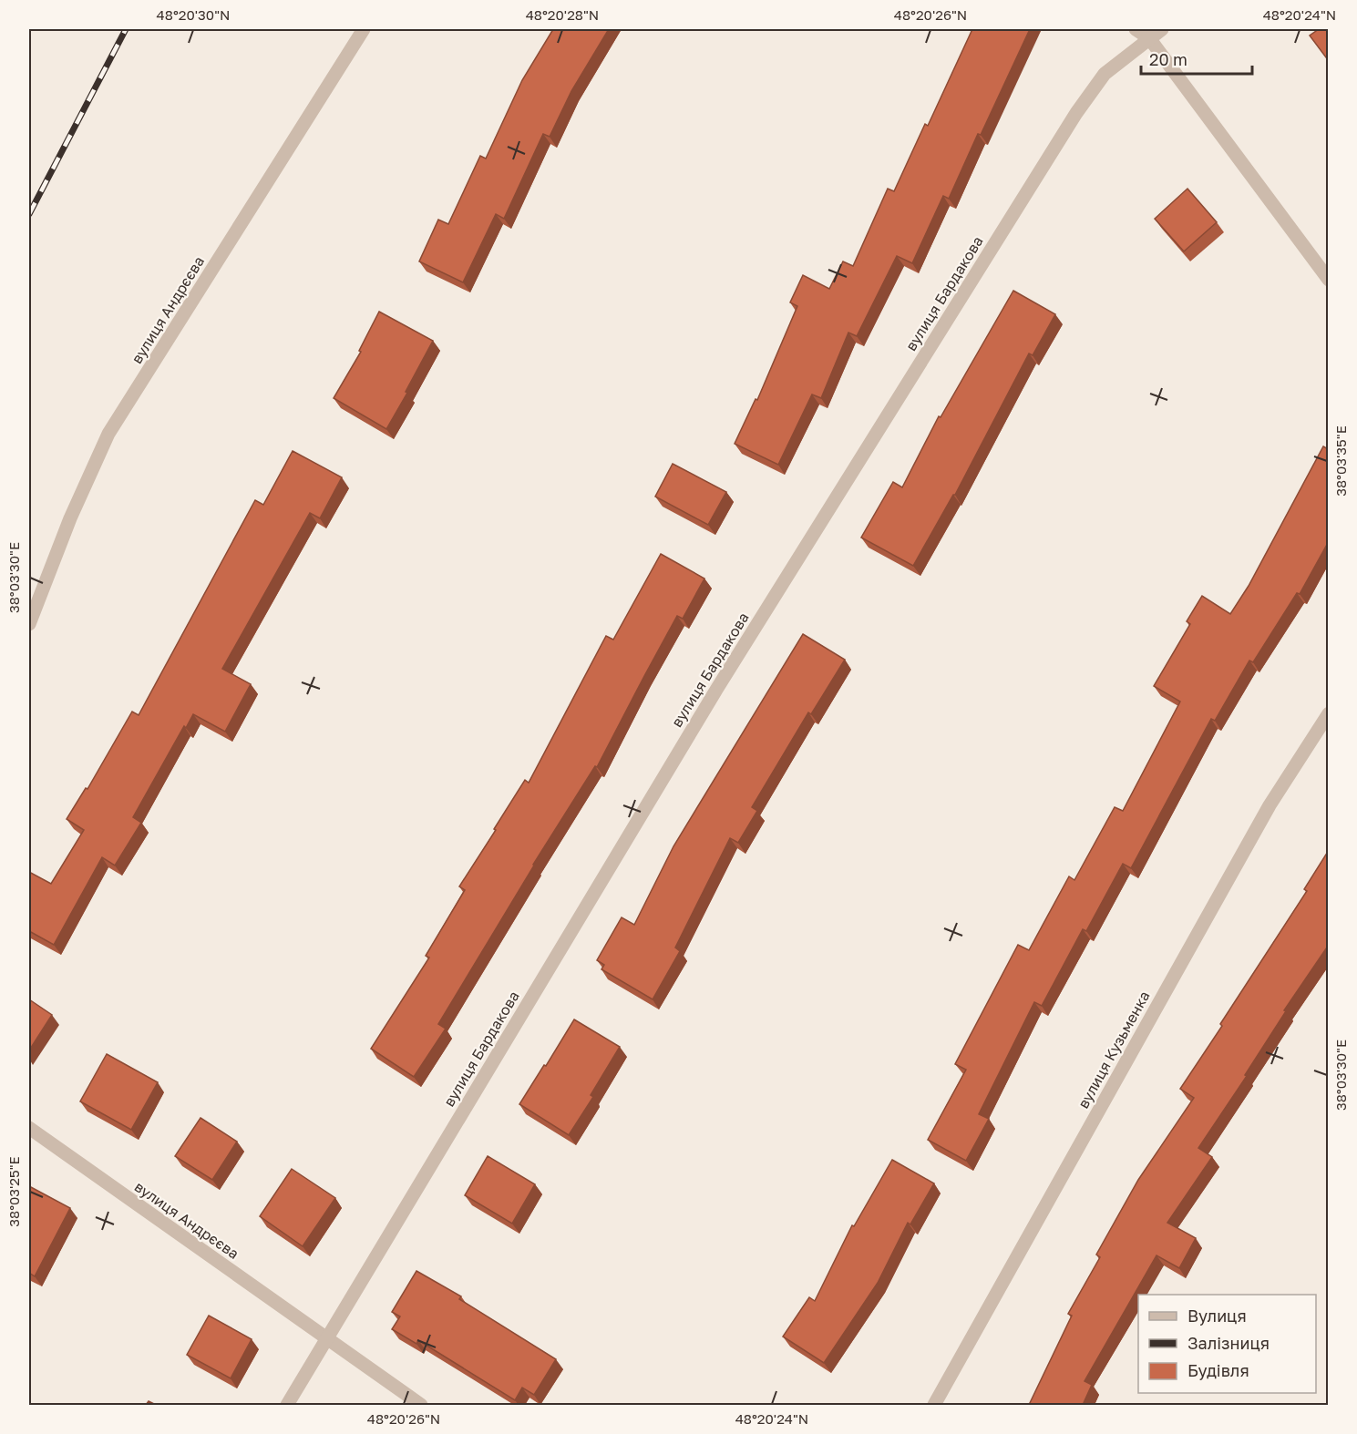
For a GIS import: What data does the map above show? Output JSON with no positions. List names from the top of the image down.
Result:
{
  "streets": {
    "street": ["вулиця Бардакова", "вулиця Андрєєва", "вулиця Кузьменка"]
  },
  "crossings": [
    ["вулиця Бардакова", "вулиця Андрєєва"]
  ],
  "legend": ["Вулиця", "Залізниця", "Будівля"],
  "scale_bar": "20 m",
  "coordinates": [
    "48°20'30\"N",
    "48°20'28\"N",
    "48°20'26\"N",
    "48°20'24\"N",
    "38°03'35\"E",
    "38°03'30\"E",
    "38°03'25\"E"
  ]
}
